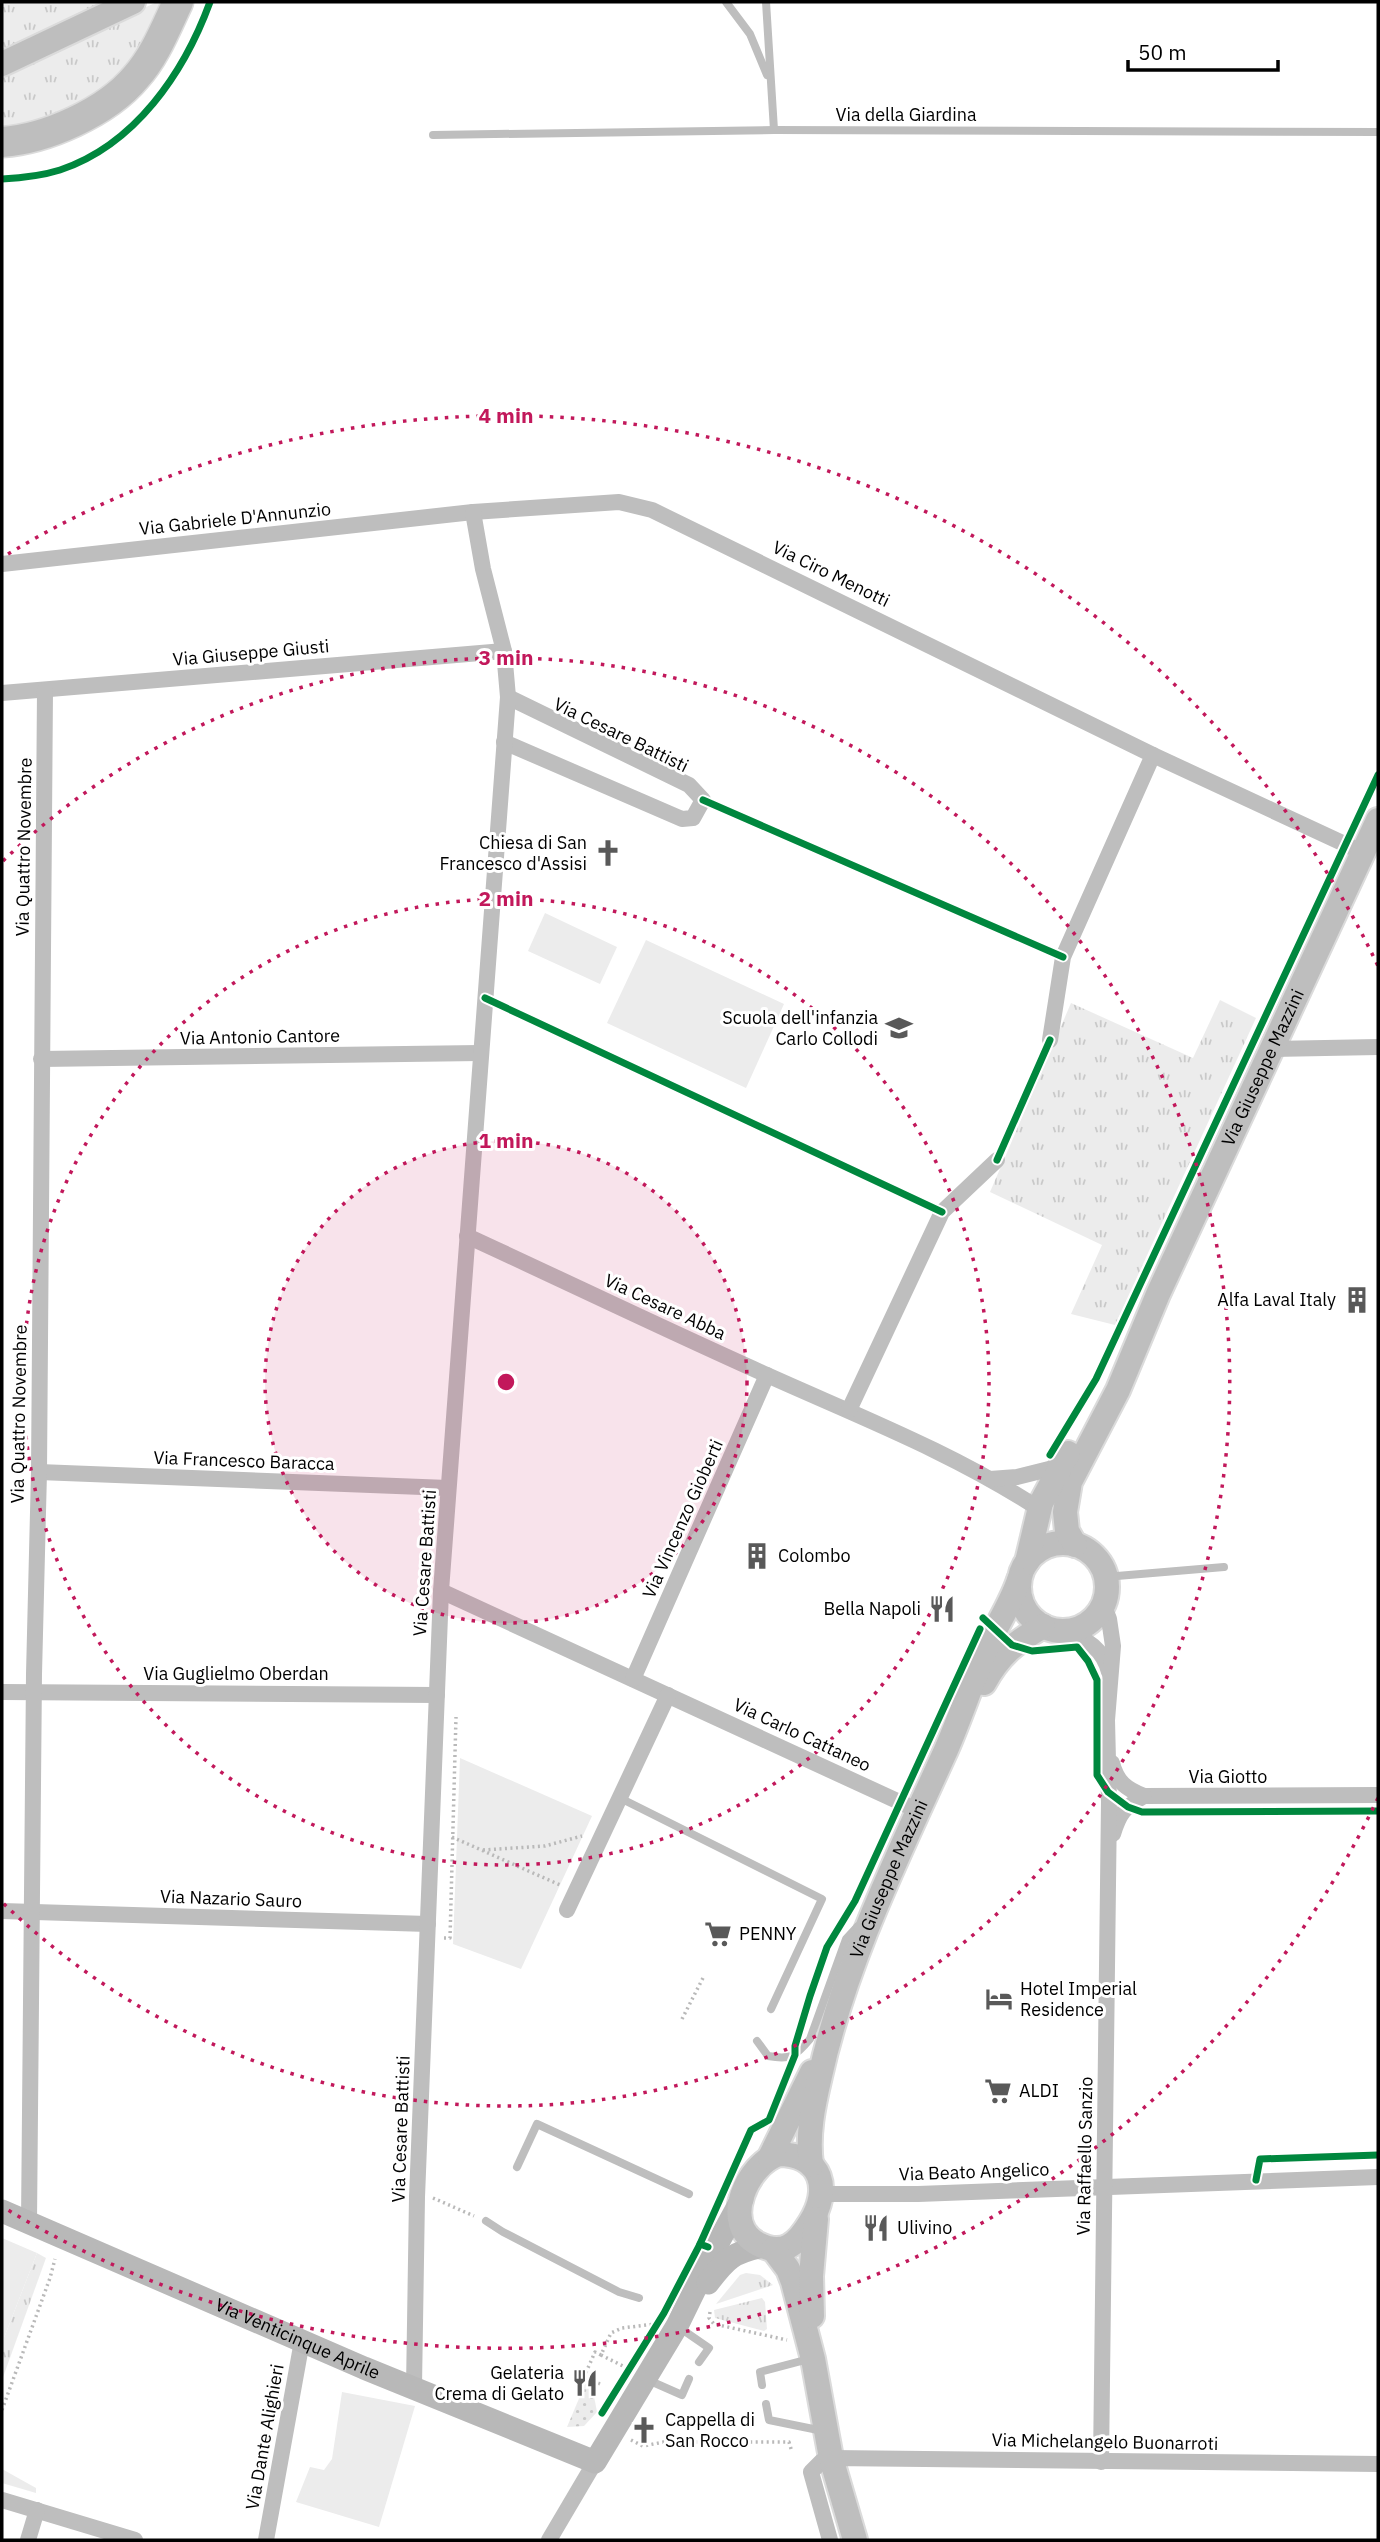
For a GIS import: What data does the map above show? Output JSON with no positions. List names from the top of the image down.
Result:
{
  "streets": {
    "main road": ["Via Giuseppe Mazzini", "Via Venticinque Aprile"],
    "street": [
      "Via Gabriele D'Annunzio",
      "Via Ciro Menotti",
      "Via Giuseppe Giusti",
      "Via Cesare Battisti",
      "Via Quattro Novembre",
      "Via Antonio Cantore",
      "Via Cesare Abba",
      "Via Francesco Baracca",
      "Via Vincenzo Gioberti",
      "Via Guglielmo Oberdan",
      "Via Carlo Cattaneo",
      "Via Giotto",
      "Via Nazario Sauro",
      "Via Raffaello Sanzio",
      "Via Beato Angelico",
      "Via Dante Alighieri",
      "Via Michelangelo Buonarroti"
    ],
    "lane": ["Via della Giardina"]
  },
  "crossings": [
    ["Via Gabriele D'Annunzio", "Via Ciro Menotti"],
    ["Via Gabriele D'Annunzio", "Via Cesare Battisti"],
    ["Via Ciro Menotti", "Via Cesare Battisti"],
    ["Via Ciro Menotti", "Via Giuseppe Mazzini"],
    ["Via Giuseppe Giusti", "Via Cesare Battisti"],
    ["Via Giuseppe Giusti", "Via Quattro Novembre"],
    ["Via Cesare Battisti", "Via Antonio Cantore"],
    ["Via Cesare Battisti", "Via Cesare Abba"],
    ["Via Cesare Battisti", "Via Francesco Baracca"],
    ["Via Cesare Battisti", "Via Guglielmo Oberdan"],
    ["Via Cesare Battisti", "Via Carlo Cattaneo"],
    ["Via Cesare Battisti", "Via Nazario Sauro"],
    ["Via Cesare Battisti", "Via Venticinque Aprile"],
    ["Via Quattro Novembre", "Via Antonio Cantore"],
    ["Via Quattro Novembre", "Via Francesco Baracca"],
    ["Via Quattro Novembre", "Via Guglielmo Oberdan"],
    ["Via Quattro Novembre", "Via Nazario Sauro"],
    ["Via Quattro Novembre", "Via Venticinque Aprile"],
    ["Via Giuseppe Mazzini", "Via Cesare Abba"],
    ["Via Giuseppe Mazzini", "Via Carlo Cattaneo"],
    ["Via Giuseppe Mazzini", "Via Raffaello Sanzio"],
    ["Via Giuseppe Mazzini", "Via Beato Angelico"],
    ["Via Cesare Abba", "Via Vincenzo Gioberti"],
    ["Via Vincenzo Gioberti", "Via Carlo Cattaneo"],
    ["Via Giotto", "Via Raffaello Sanzio"],
    ["Via Raffaello Sanzio", "Via Beato Angelico"],
    ["Via Raffaello Sanzio", "Via Michelangelo Buonarroti"],
    ["Via Venticinque Aprile", "Via Dante Alighieri"]
  ],
  "places": {
    "church": ["Chiesa di San Francesco d'Assisi", "Cappella di San Rocco"],
    "school or university": ["Scuola dell'infanzia Carlo Collodi"],
    "building": ["Alfa Laval Italy", "Colombo"],
    "restaurant": ["Bella Napoli", "Ulivino", "Gelateria Crema di Gelato"],
    "supermarket": ["PENNY", "ALDI"],
    "hotel": ["Hotel Imperial Residence"]
  },
  "scale_bar": "50 m",
  "rings": [
    "4 min",
    "3 min",
    "2 min",
    "1 min"
  ]
}
